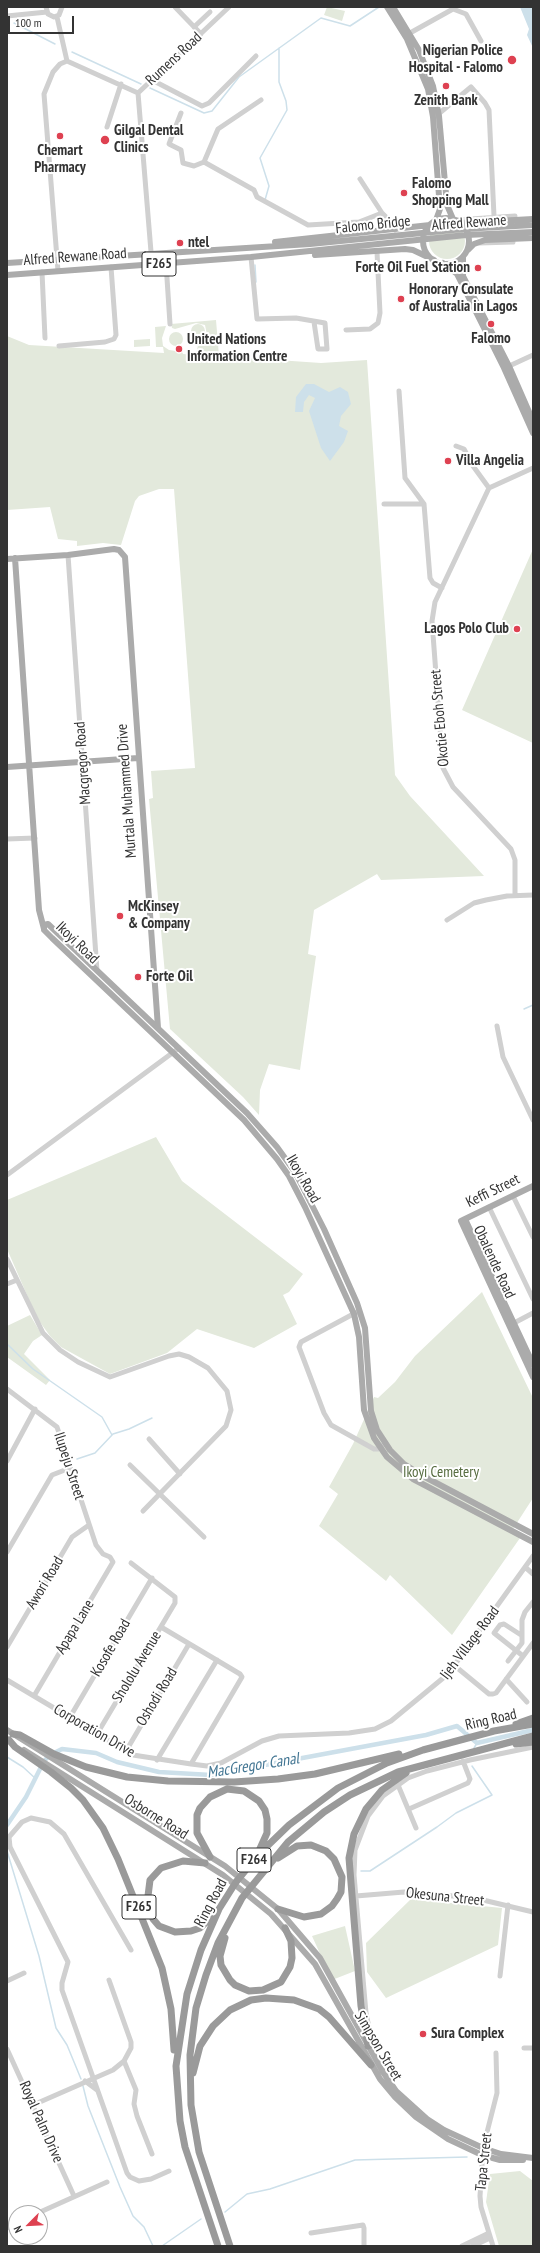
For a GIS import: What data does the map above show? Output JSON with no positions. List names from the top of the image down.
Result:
{
  "streets": {
    "highway": ["F265", "Ring Road", "F264"],
    "main road": [
      "Alfred Rewane",
      "Falomo Bridge",
      "Alfred Rewane Road",
      "Murtala Muhammed Drive",
      "Ikoyi Road",
      "Keffi Street",
      "Obalende Road",
      "Osborne Road",
      "Simpson Street"
    ],
    "street": [
      "Rumens Road",
      "Okotie Eboh Street",
      "Macgregor Road",
      "Ilupeju Street",
      "Awori Road",
      "Apapa Lane",
      "Ijeh Village Road",
      "Kosofe Road",
      "Shololu Avenue",
      "Oshodi Road",
      "Corporation Drive",
      "Okesuna Street",
      "Royal Palm Drive",
      "Tapa Street"
    ]
  },
  "crossings": [
    ["Rumens Road", "Alfred Rewane Road"],
    ["Alfred Rewane", "Alfred Rewane Road"],
    ["Falomo Bridge", "Alfred Rewane Road"],
    ["F265", "Ring Road"],
    ["F265", "Osborne Road"],
    ["Macgregor Road", "Murtala Muhammed Drive"],
    ["Macgregor Road", "Ikoyi Road"],
    ["Murtala Muhammed Drive", "Ikoyi Road"],
    ["Keffi Street", "Obalende Road"],
    ["Ilupeju Street", "Awori Road"],
    ["Ilupeju Street", "Apapa Lane"],
    ["Apapa Lane", "Corporation Drive"],
    ["Ijeh Village Road", "Corporation Drive"],
    ["Kosofe Road", "Shololu Avenue"],
    ["Kosofe Road", "Corporation Drive"],
    ["Shololu Avenue", "Corporation Drive"],
    ["Oshodi Road", "Corporation Drive"],
    ["Osborne Road", "Simpson Street"],
    ["Osborne Road", "Tapa Street"],
    ["Simpson Street", "Tapa Street"]
  ],
  "water": ["MacGregor Canal"],
  "parks": ["Ikoyi Cemetery"],
  "places": [
    "Nigerian Police Hospital - Falomo",
    "Zenith Bank",
    "Chemart Pharmacy",
    "Gilgal Dental Clinics",
    "Falomo Shopping Mall",
    "ntel",
    "Forte Oil Fuel Station",
    "Honorary Consulate of Australia in Lagos",
    "Falomo",
    "United Nations Information Centre",
    "Villa Angelia",
    "Lagos Polo Club",
    "McKinsey & Company",
    "Forte Oil",
    "Sura Complex"
  ],
  "scale_bar": "100 m",
  "north": "bottom left"
}
